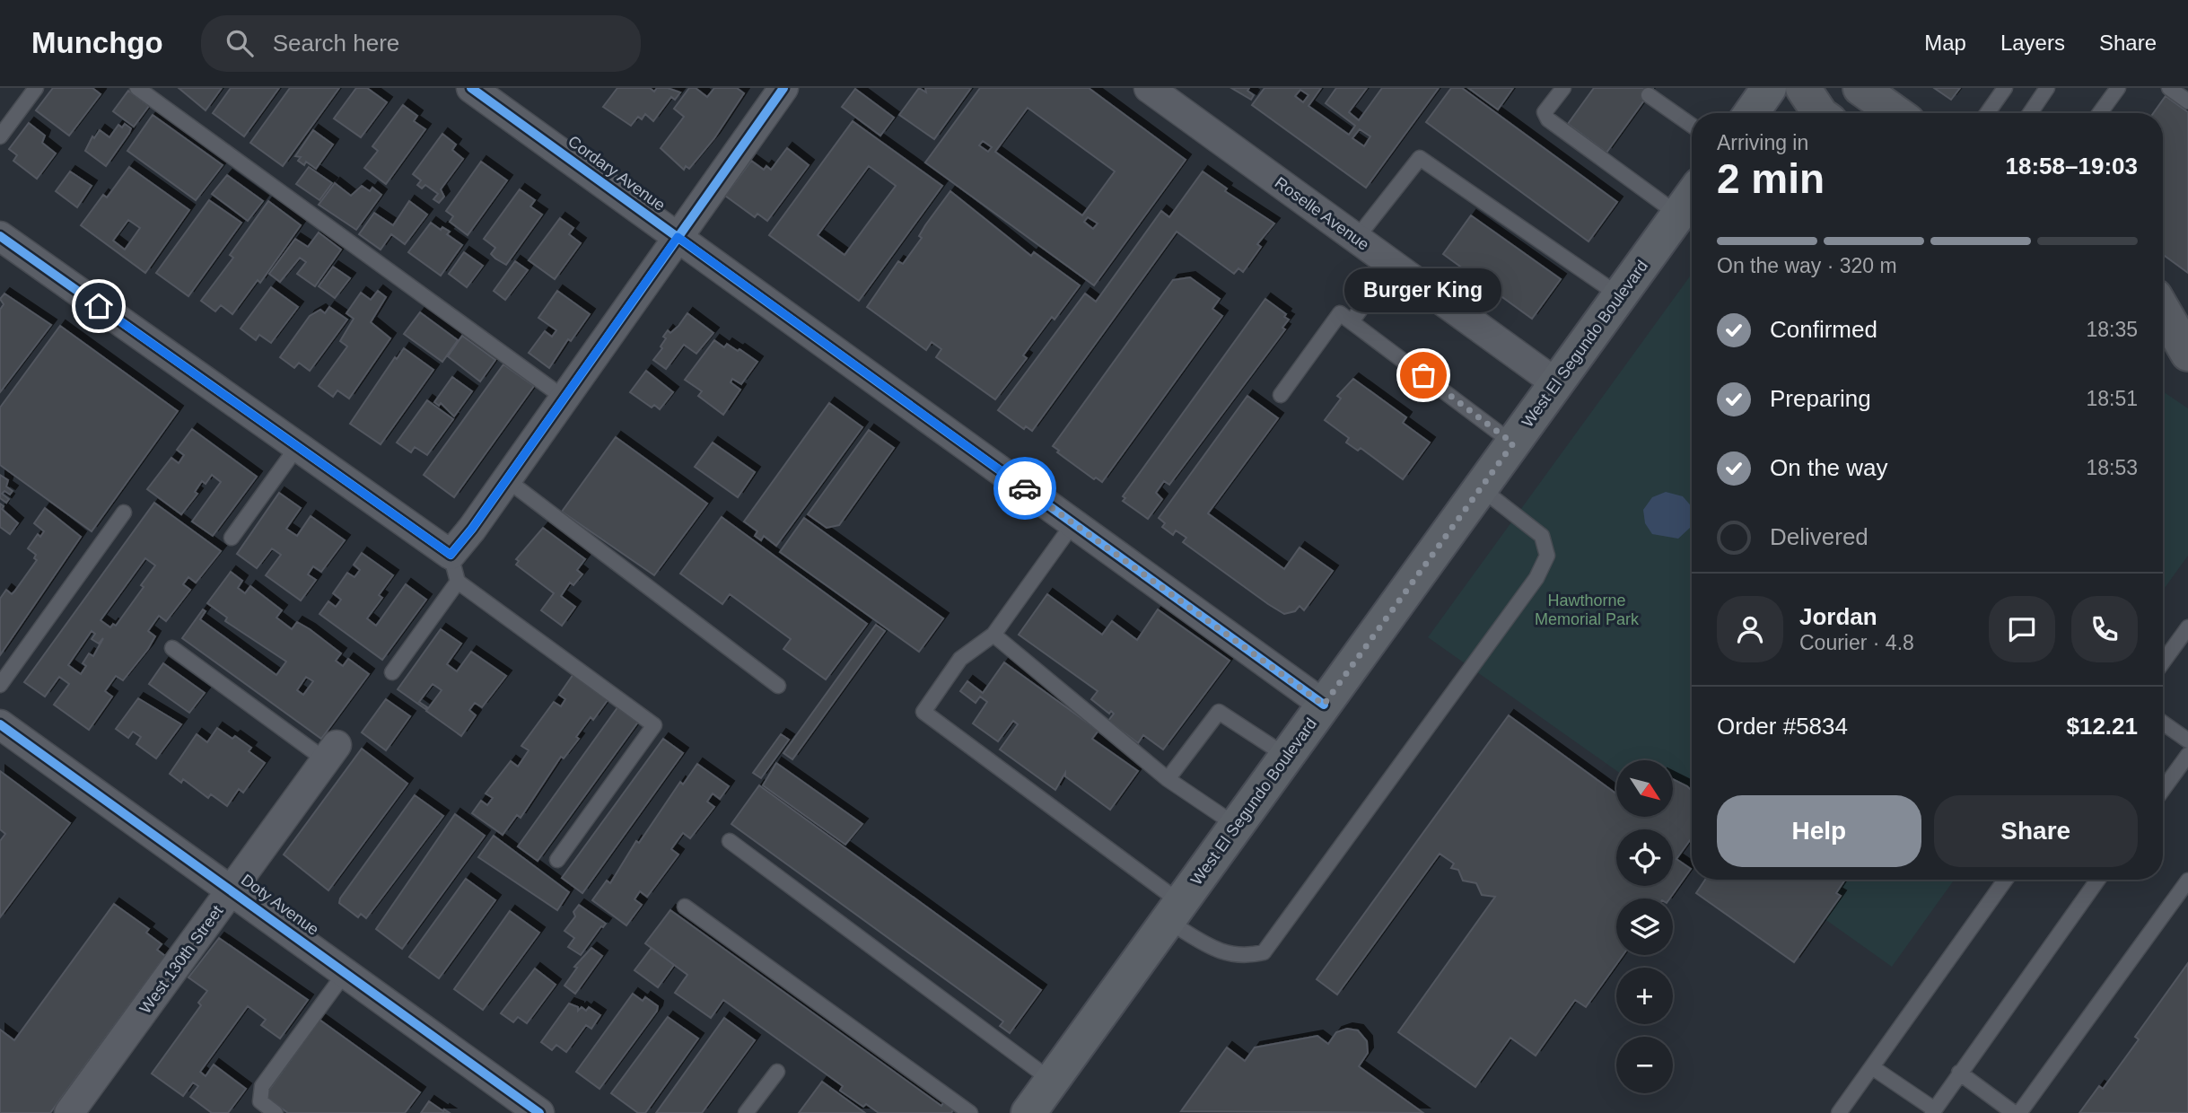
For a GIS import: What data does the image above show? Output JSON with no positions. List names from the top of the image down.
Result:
{
  "streets": {
    "main road": ["West El Segundo Boulevard"],
    "street": [
      "Cordary Avenue",
      "Roselle Avenue",
      "Doty Avenue",
      "West 130th Street"
    ]
  },
  "crossings": [
    ["Cordary Avenue", "West El Segundo Boulevard"],
    ["Roselle Avenue", "West El Segundo Boulevard"],
    ["Doty Avenue", "West 130th Street"]
  ],
  "parks": ["Hawthorne Memorial Park"],
  "places": ["Burger King"],
  "north": "bottom right",
  "page": {
    "header": "Munchgo",
    "search": "Search here",
    "nav": ["Map", "Layers", "Share"],
    "heading": ["2 min", "Arriving in", "18:58–19:03"],
    "panel": [
      "Jordan",
      "Courier · 4.8",
      "Order #5834",
      "$12.21"
    ],
    "bar": "On the way · 320 m",
    "bubble": "Burger King",
    "list": [
      ["Confirmed", "18:35"],
      ["Preparing", "18:51"],
      ["On the way", "18:53"],
      "Delivered"
    ],
    "map_buttons": ["+", "−"],
    "buttons": ["Help", "Share"]
  }
}
